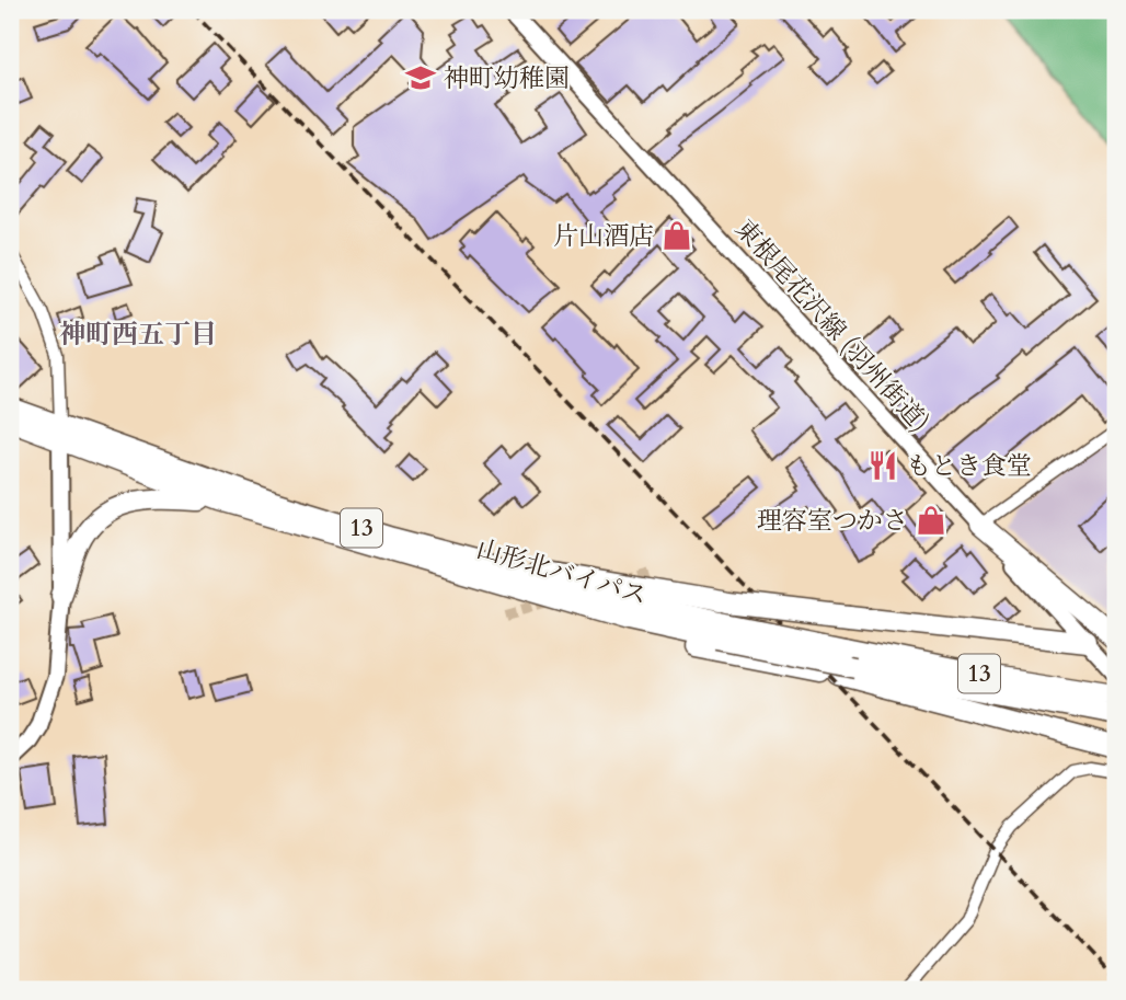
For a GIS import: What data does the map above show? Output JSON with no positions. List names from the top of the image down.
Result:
{
  "streets": {
    "highway": ["13", "山形北バイパス"],
    "main road": ["東根尾花沢線 (羽州街道)"]
  },
  "districts": ["神町西五丁目"],
  "places": {
    "school or university": ["神町幼稚園"],
    "shop": ["片山酒店", "理容室つかさ"],
    "restaurant": ["もとき食堂"]
  }
}
